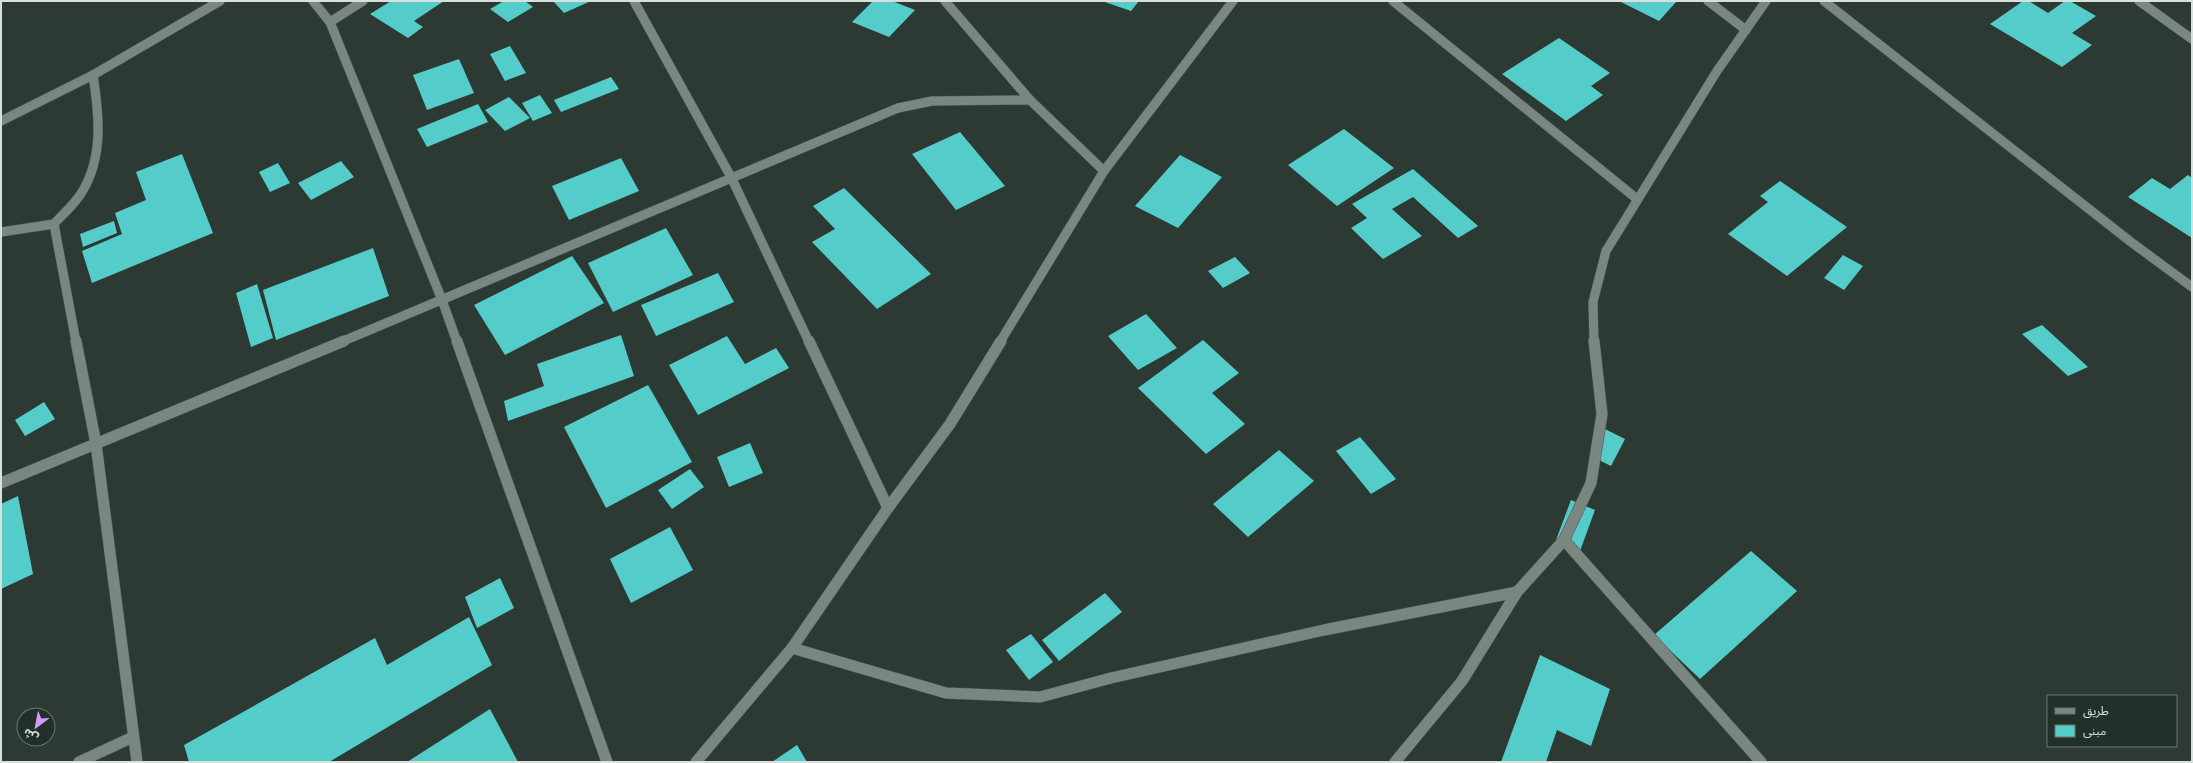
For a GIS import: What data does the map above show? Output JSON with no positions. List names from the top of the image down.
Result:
{
  "legend": ["طريق", "مبنى"],
  "north": "bottom left"
}
